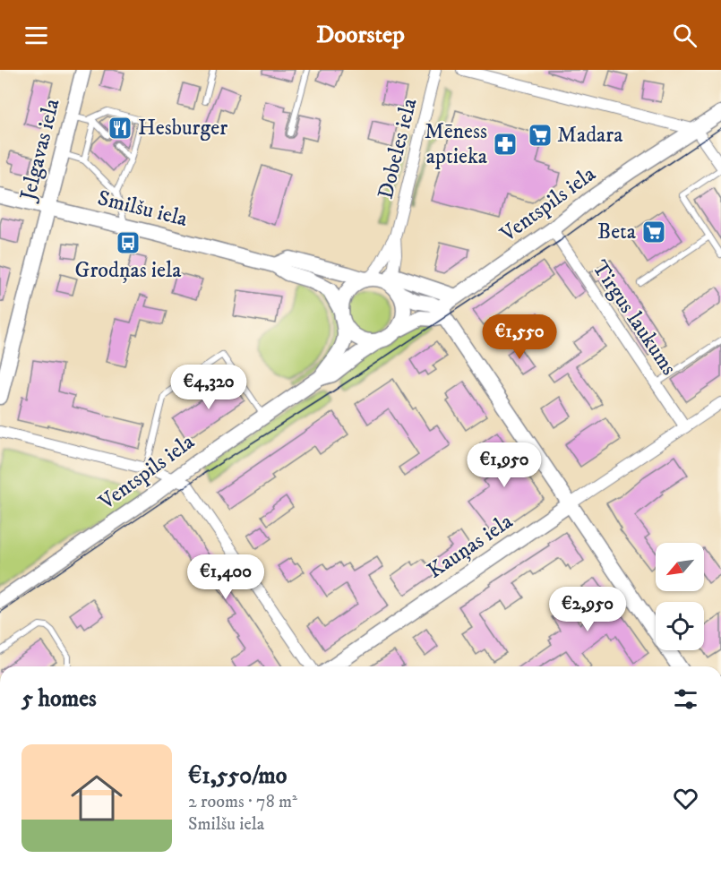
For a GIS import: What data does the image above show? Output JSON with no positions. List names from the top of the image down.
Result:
{
  "streets": {
    "street": [
      "Dobeles iela",
      "Jelgavas iela",
      "Ventspils iela",
      "Smilšu iela",
      "Tirgus laukums",
      "Kauņas iela"
    ]
  },
  "crossings": [
    ["Jelgavas iela", "Smilšu iela"],
    ["Ventspils iela", "Smilšu iela"],
    ["Ventspils iela", "Tirgus laukums"],
    ["Tirgus laukums", "Kauņas iela"]
  ],
  "places": {
    "restaurant": ["Hesburger"],
    "supermarket": ["Madara", "Beta"],
    "pharmacy": ["Mēness aptieka"],
    "bus stop": ["Grodņas iela"]
  },
  "north": "bottom left",
  "page": {
    "header": "Doorstep",
    "price": [
      "€1,550",
      "€4,320",
      "€1,950",
      "€1,400",
      "€2,950"
    ],
    "heading": "5 homes",
    "list": [
      {
        "name": "€1,550/mo",
        "note": "2 rooms · 78 m² · Smilšu iela"
      }
    ]
  }
}
